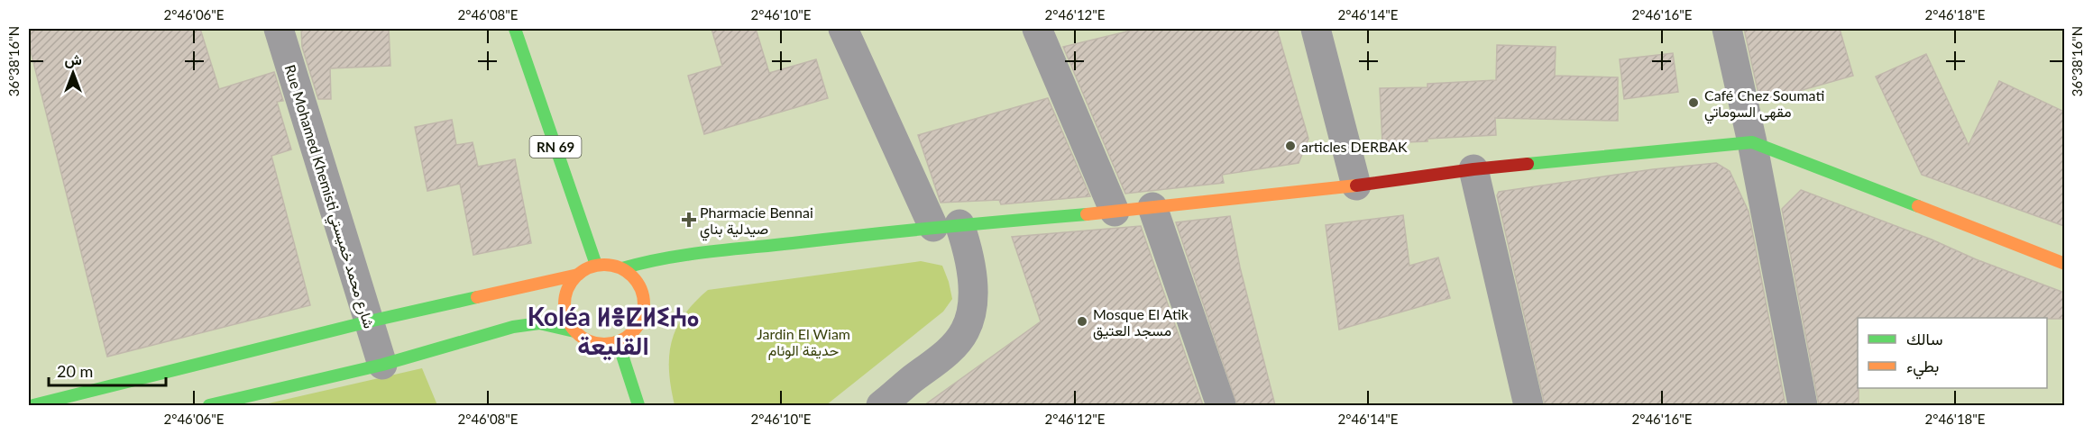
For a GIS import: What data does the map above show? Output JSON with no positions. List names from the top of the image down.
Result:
{
  "streets": {
    "main road": ["RN 69"],
    "street": ["Rue Mohamed Khemisti شارع محمد خميستي"]
  },
  "districts": ["Koléa ⵍⴻⵇⵍⵉⵄⴰ القليعة"],
  "parks": ["Jardin El Wiam حديقة الوئام"],
  "places": {
    "other": ["Café Chez Soumati مقهى السوماتي", "articles DERBAK", "Mosque El Atik مسجد العتيق"],
    "health": ["Pharmacie Bennai صيدلية بناي"]
  },
  "legend": ["سالك", "بطيء"],
  "scale_bar": "20 m",
  "north": "top",
  "coordinates": [
    "2°46'06\"E",
    "2°46'08\"E",
    "2°46'10\"E",
    "2°46'12\"E",
    "2°46'14\"E",
    "2°46'16\"E",
    "2°46'18\"E",
    "36°38'16\"N"
  ]
}
